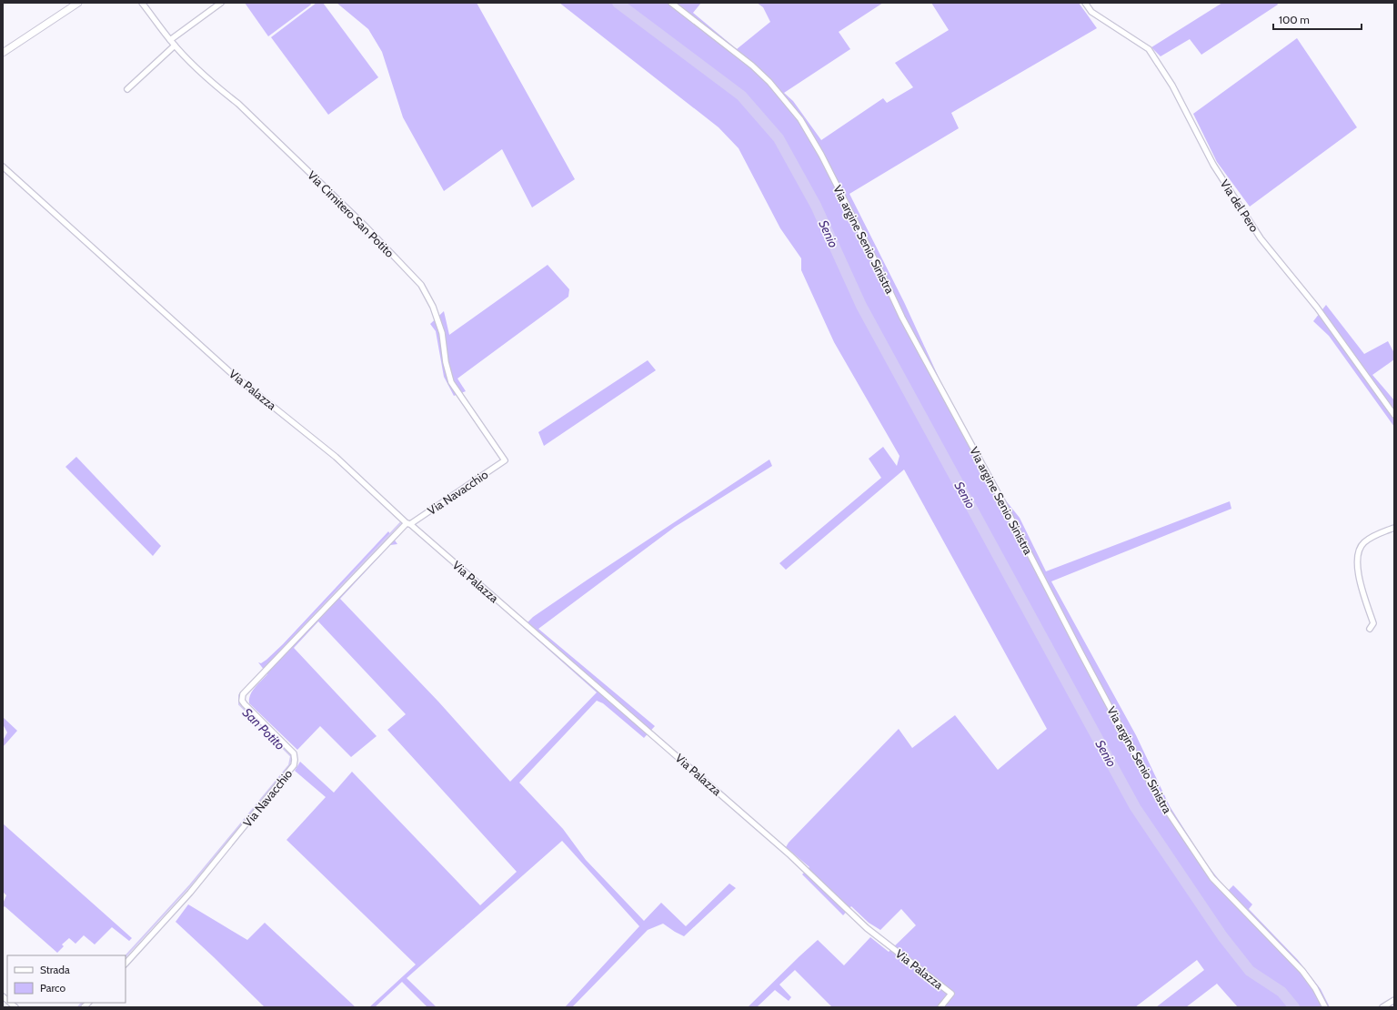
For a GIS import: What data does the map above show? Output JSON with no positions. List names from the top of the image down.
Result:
{
  "streets": {
    "street": [
      "Via del Pero",
      "Via Cimitero San Potito",
      "Via argine Senio Sinistra",
      "Via Palazza",
      "Via Navacchio"
    ]
  },
  "crossings": [
    ["Via Cimitero San Potito", "Via Navacchio"],
    ["Via Palazza", "Via Navacchio"]
  ],
  "water": ["Senio", "San Potito"],
  "legend": ["Strada", "Parco"],
  "scale_bar": "100 m"
}
